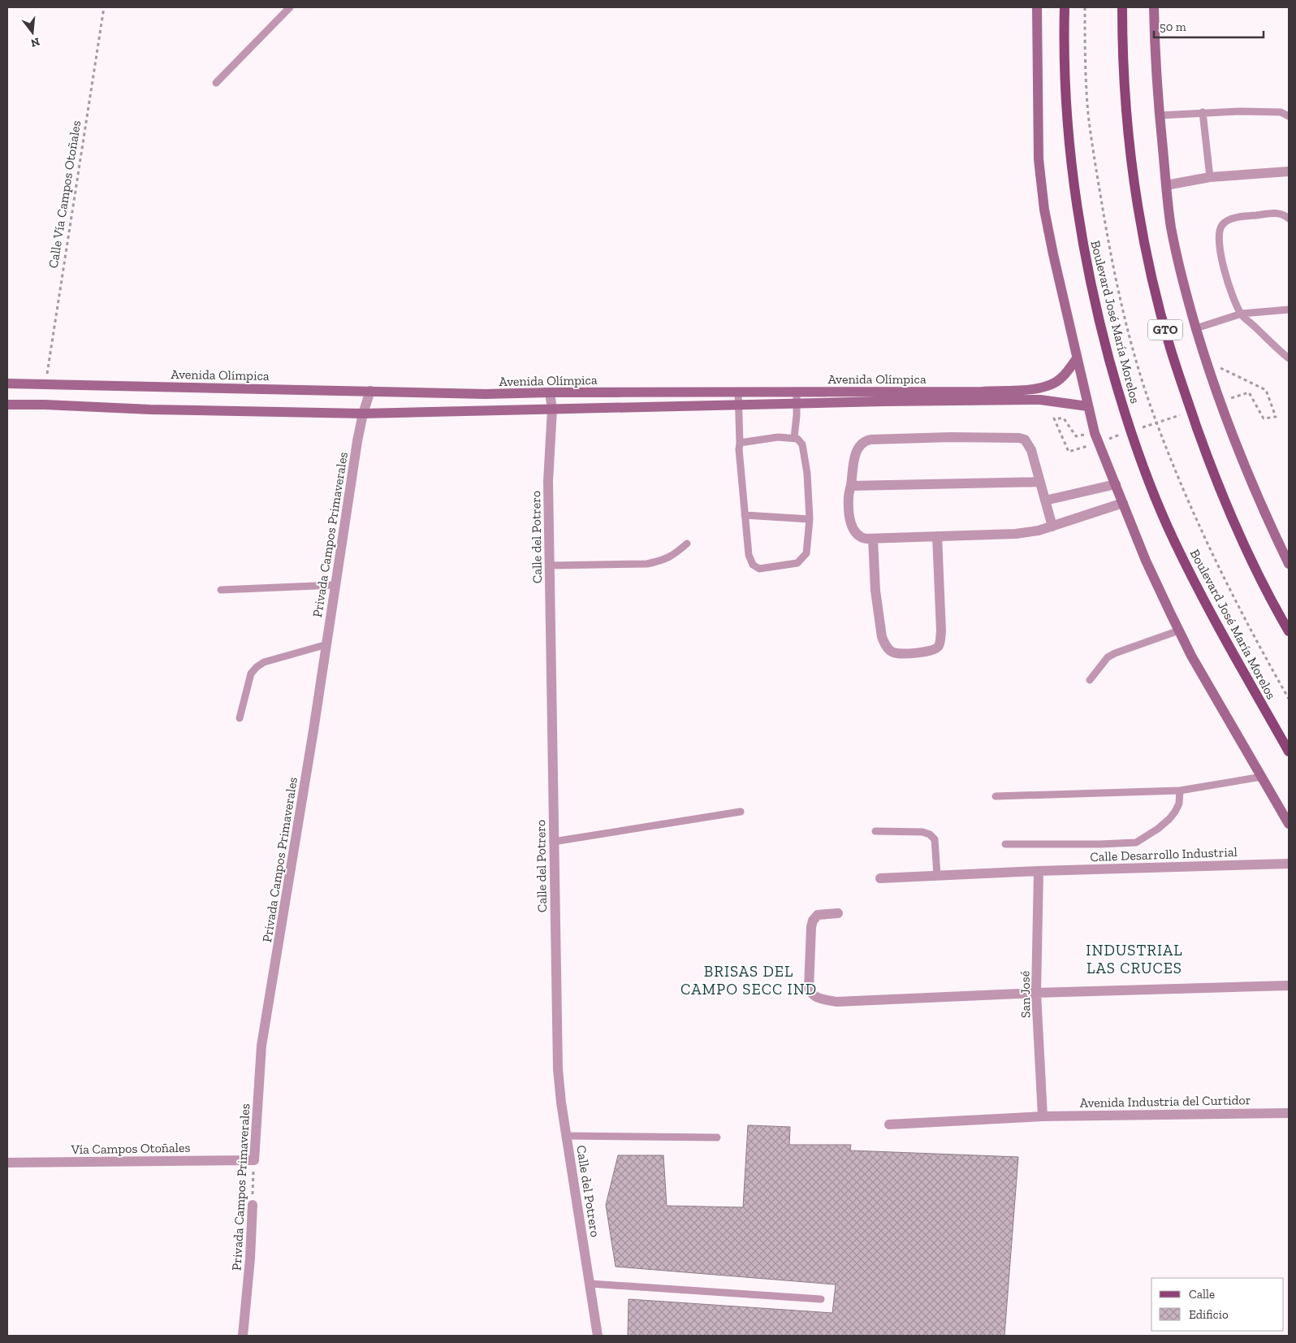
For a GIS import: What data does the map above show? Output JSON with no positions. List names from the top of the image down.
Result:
{
  "streets": {
    "main road": ["Boulevard José María Morelos", "GTO"],
    "street": [
      "Avenida Olímpica",
      "Privada Campos Primaverales",
      "Calle del Potrero",
      "Calle Desarrollo Industrial",
      "San José",
      "Avenida Industria del Curtidor",
      "Vía Campos Otoñales"
    ],
    "path": ["Calle Vía Campos Otoñales"]
  },
  "crossings": [
    ["Calle Vía Campos Otoñales", "Avenida Olímpica"],
    ["Avenida Olímpica", "Privada Campos Primaverales"],
    ["Avenida Olímpica", "Calle del Potrero"],
    ["Privada Campos Primaverales", "Vía Campos Otoñales"],
    ["Calle Desarrollo Industrial", "San José"],
    ["San José", "Avenida Industria del Curtidor"]
  ],
  "districts": ["INDUSTRIAL LAS CRUCES", "BRISAS DEL CAMPO SECC IND"],
  "legend": ["Calle", "Edificio"],
  "scale_bar": "50 m",
  "north": "bottom"
}
